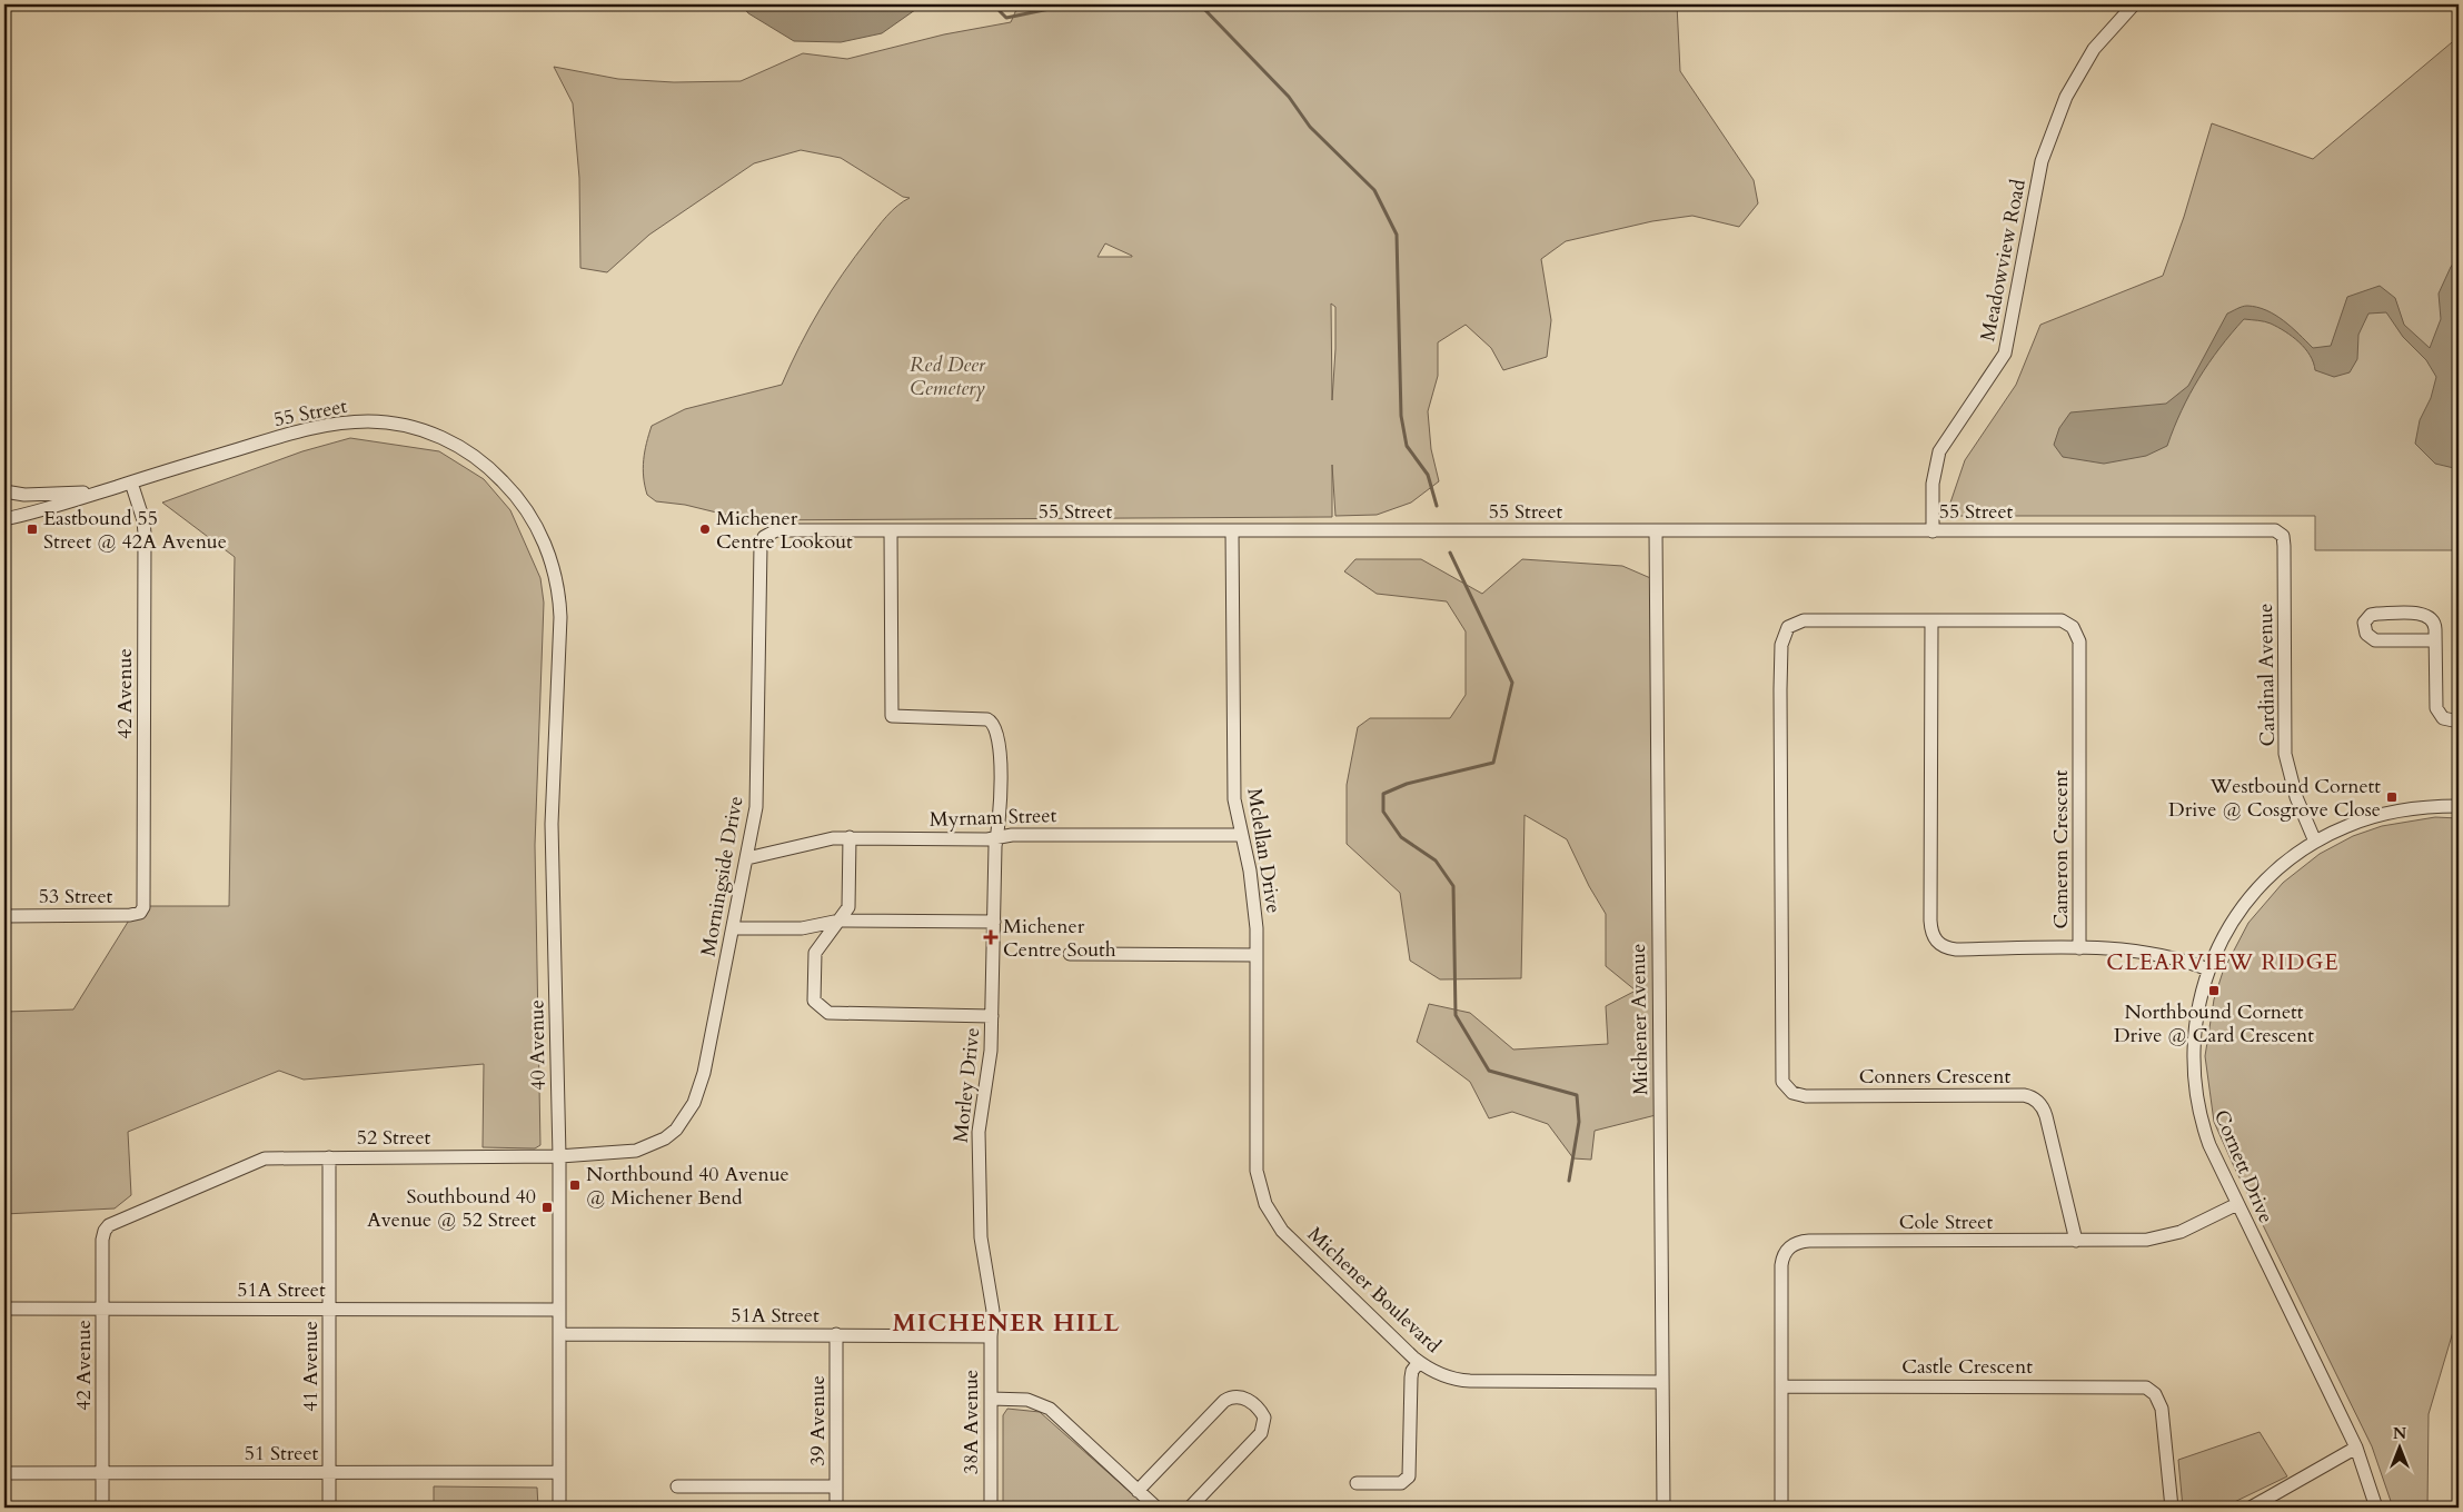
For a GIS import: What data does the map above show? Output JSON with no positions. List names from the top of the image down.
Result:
{
  "streets": {
    "street": [
      "Meadowview Road",
      "55 Street",
      "Cardinal Avenue",
      "42 Avenue",
      "Myrnam Street",
      "Cameron Crescent",
      "Mclellan Drive",
      "Morningside Drive",
      "53 Street",
      "Michener Avenue",
      "40 Avenue",
      "Conners Crescent",
      "Morley Drive",
      "52 Street",
      "Cornett Drive",
      "Cole Street",
      "51A Street",
      "Michener Boulevard",
      "41 Avenue",
      "Castle Crescent",
      "39 Avenue",
      "38A Avenue",
      "51 Street"
    ]
  },
  "crossings": [
    ["Meadowview Road", "55 Street"],
    ["55 Street", "Cardinal Avenue"],
    ["55 Street", "42 Avenue"],
    ["55 Street", "Mclellan Drive"],
    ["55 Street", "Morningside Drive"],
    ["55 Street", "Michener Avenue"],
    ["55 Street", "40 Avenue"],
    ["55 Street", "Morley Drive"],
    ["Cardinal Avenue", "Cornett Drive"],
    ["42 Avenue", "53 Street"],
    ["42 Avenue", "52 Street"],
    ["42 Avenue", "51A Street"],
    ["42 Avenue", "51 Street"],
    ["Myrnam Street", "Mclellan Drive"],
    ["Myrnam Street", "Morningside Drive"],
    ["Myrnam Street", "Morley Drive"],
    ["Cameron Crescent", "Conners Crescent"],
    ["Mclellan Drive", "Michener Boulevard"],
    ["Morningside Drive", "52 Street"],
    ["Michener Avenue", "Michener Boulevard"],
    ["40 Avenue", "52 Street"],
    ["40 Avenue", "51A Street"],
    ["40 Avenue", "51 Street"],
    ["Conners Crescent", "Cole Street"],
    ["Morley Drive", "51A Street"],
    ["Morley Drive", "38A Avenue"],
    ["52 Street", "41 Avenue"],
    ["Cornett Drive", "Cole Street"],
    ["Cole Street", "Castle Crescent"],
    ["51A Street", "41 Avenue"],
    ["51A Street", "39 Avenue"],
    ["51A Street", "38A Avenue"],
    ["41 Avenue", "51 Street"]
  ],
  "districts": ["CLEARVIEW RIDGE", "MICHENER HILL"],
  "parks": ["Red Deer Cemetery"],
  "places": {
    "transit": [
      "Eastbound 55 Street @ 42A Avenue",
      "Westbound Cornett Drive @ Cosgrove Close",
      "Northbound Cornett Drive @ Card Crescent",
      "Northbound 40 Avenue @ Michener Bend",
      "Southbound 40 Avenue @ 52 Street"
    ],
    "other": ["Michener Centre Lookout"],
    "health": ["Michener Centre South"]
  },
  "north": "top"
}
